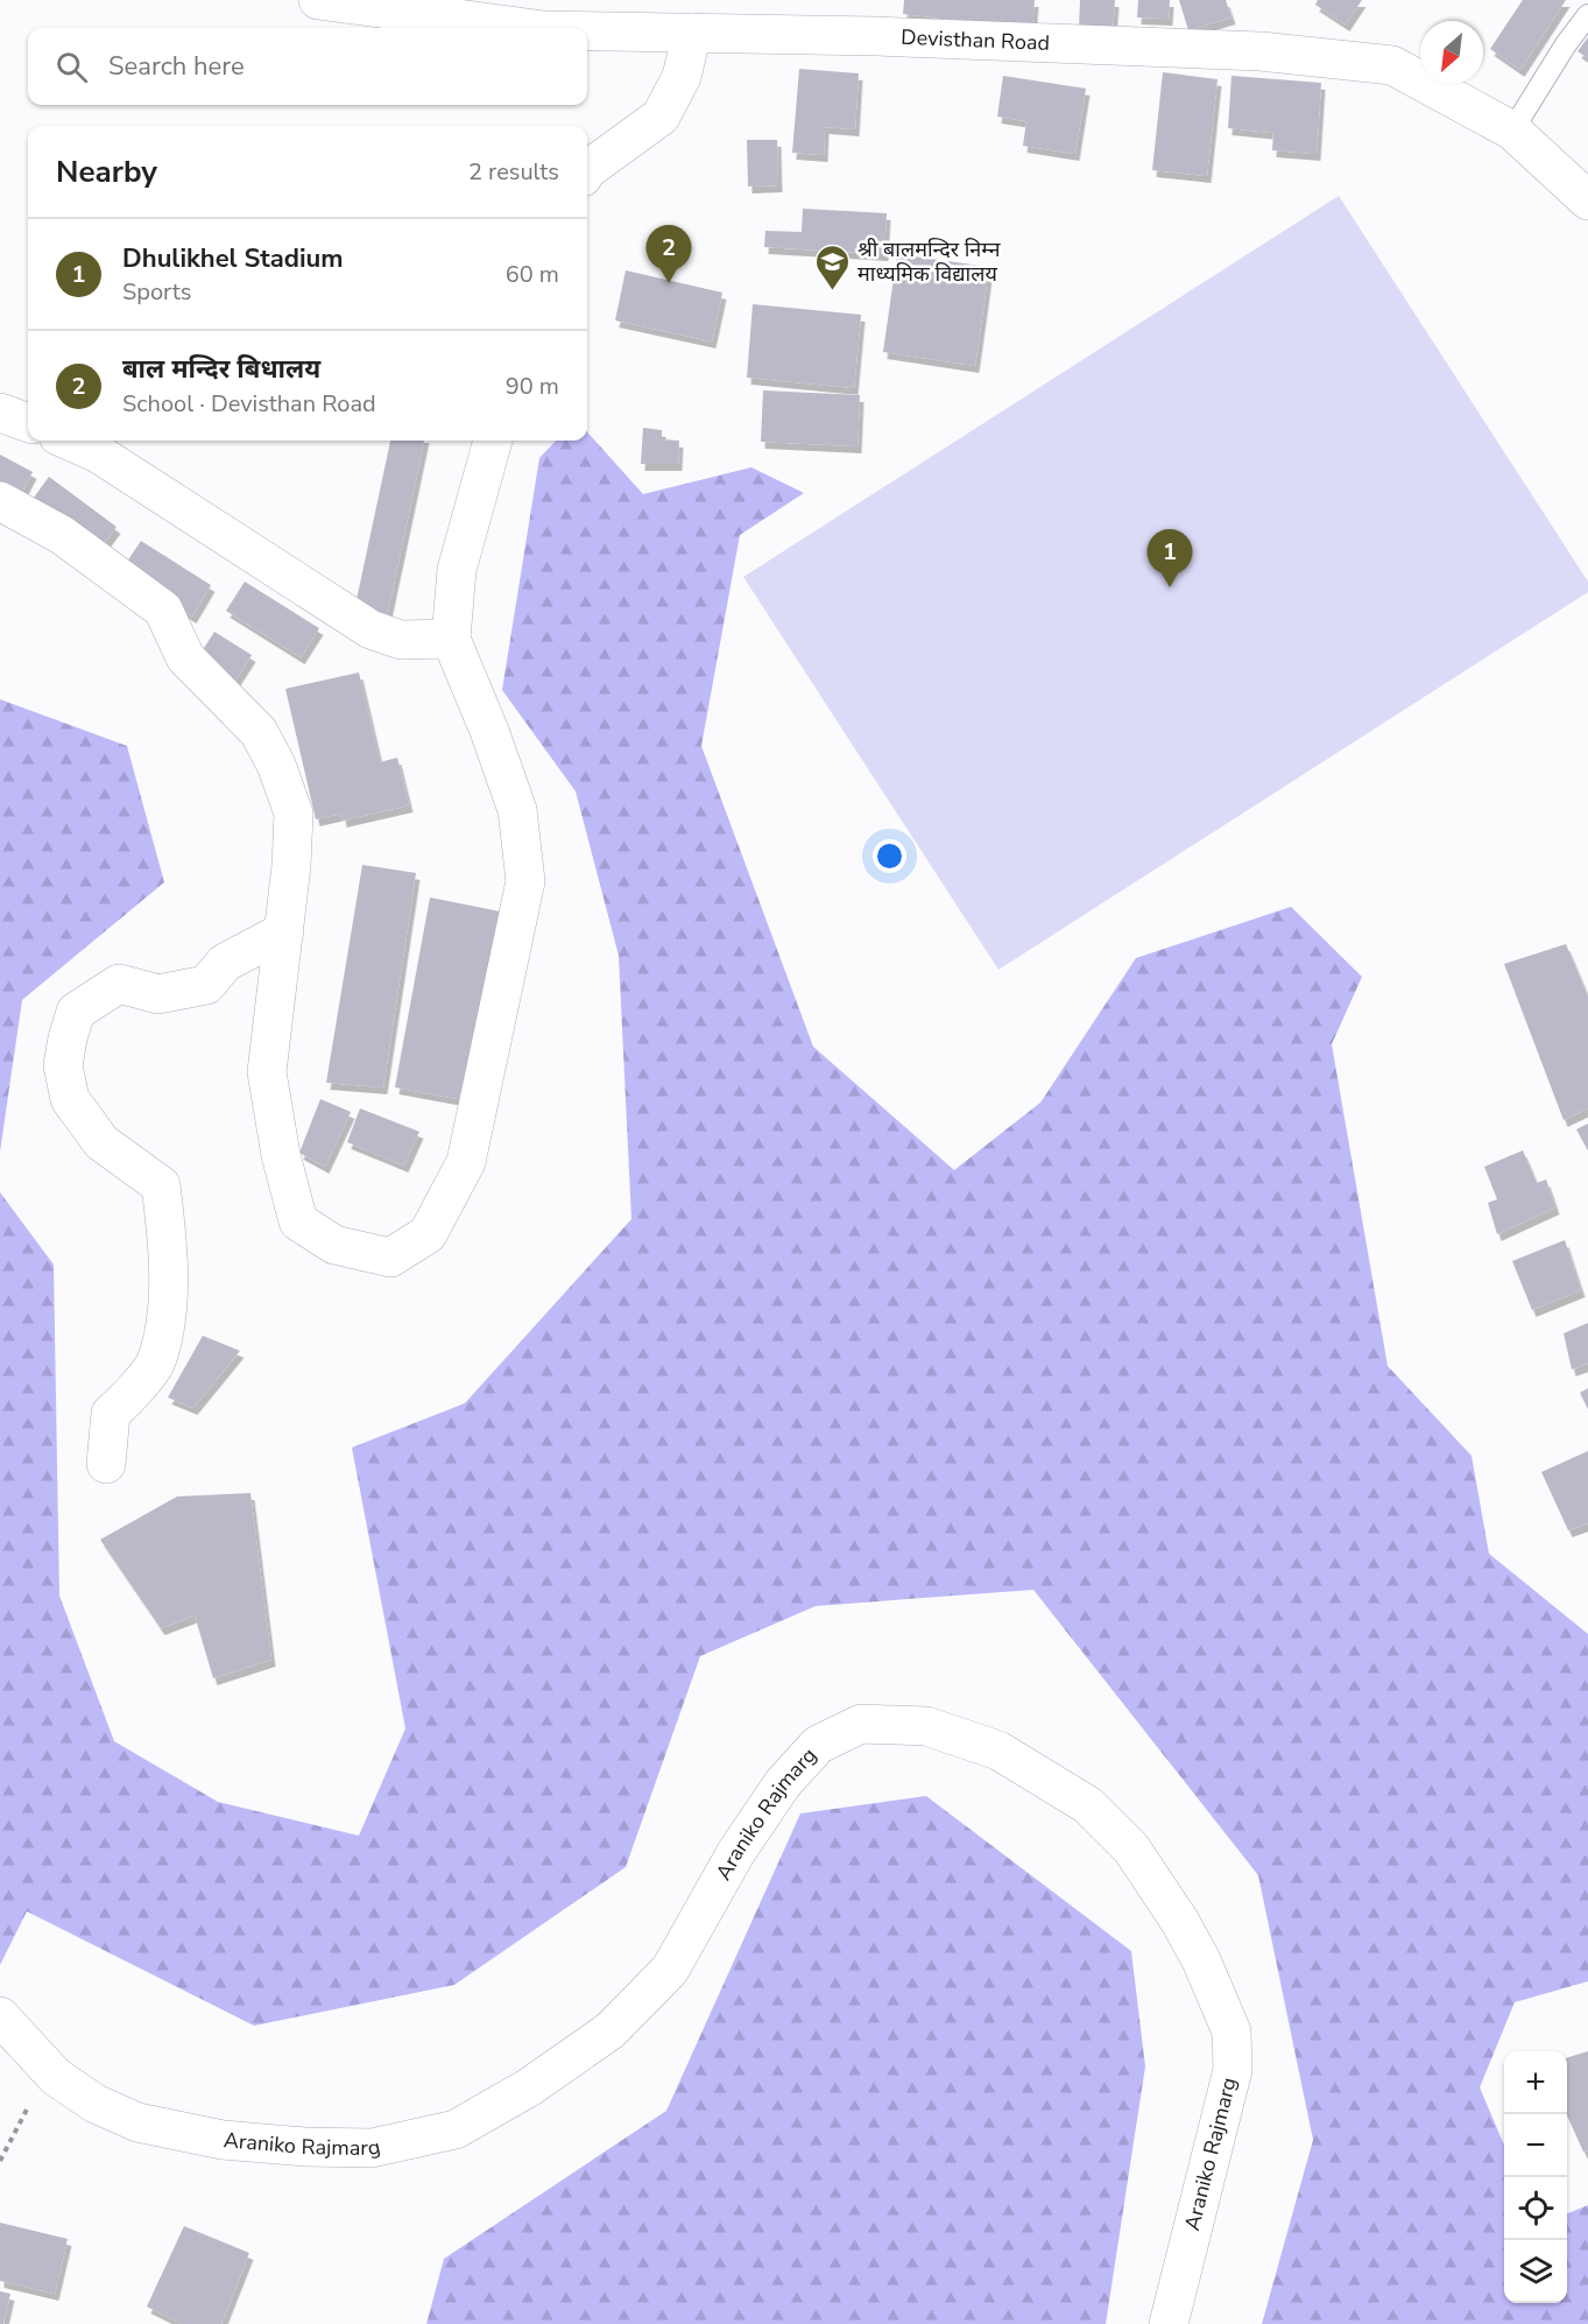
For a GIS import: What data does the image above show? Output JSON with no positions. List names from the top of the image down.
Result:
{
  "streets": {
    "main road": ["Devisthan Road", "Araniko Rajmarg"]
  },
  "places": {
    "school or university": ["श्री बालमन्दिर निम्न माध्यमिक विद्यालय"]
  },
  "north": "bottom left",
  "page": {
    "search": "Search here",
    "heading": ["Nearby", "2 results"],
    "list": [
      {
        "mark": "1",
        "name": "Dhulikhel Stadium",
        "note": "Sports",
        "value": "60 m"
      },
      {
        "mark": "2",
        "name": "बाल मन्दिर बिधालय",
        "note": "School · Devisthan Road",
        "value": "90 m"
      }
    ],
    "pins": ["2", "1"],
    "map_buttons": ["+", "−"]
  }
}
